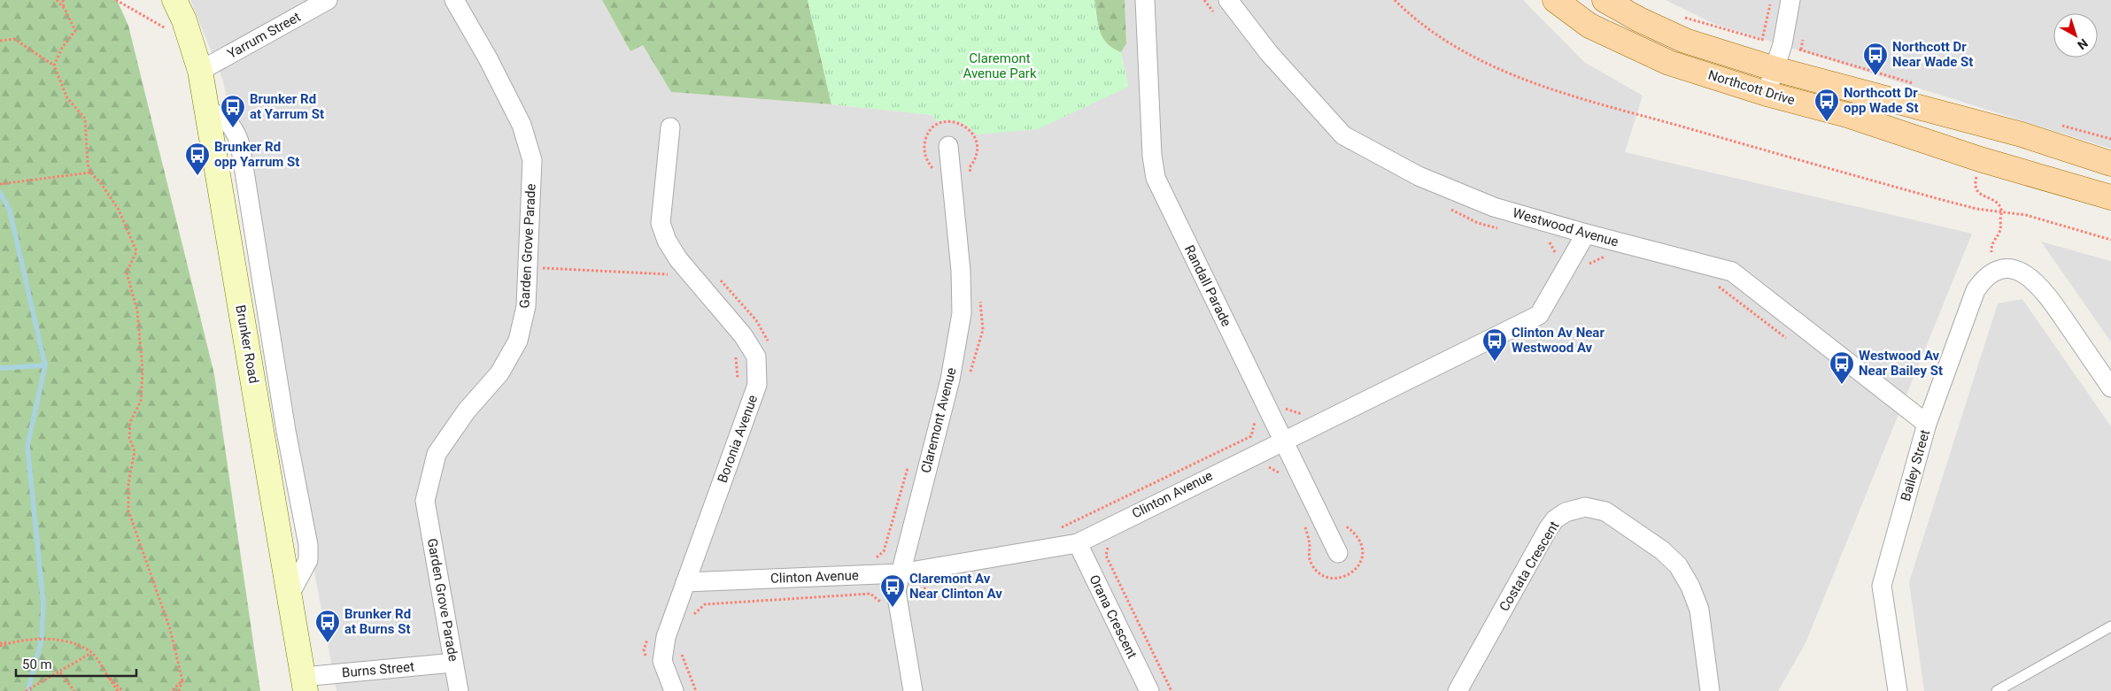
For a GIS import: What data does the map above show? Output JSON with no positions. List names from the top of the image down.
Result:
{
  "streets": {
    "main road": ["Northcott Drive", "Brunker Road"],
    "street": [
      "Yarrum Street",
      "Westwood Avenue",
      "Garden Grove Parade",
      "Randall Parade",
      "Claremont Avenue",
      "Boronia Avenue",
      "Bailey Street",
      "Clinton Avenue",
      "Costata Crescent",
      "Orana Crescent",
      "Burns Street"
    ]
  },
  "crossings": [
    ["Yarrum Street", "Brunker Road"],
    ["Westwood Avenue", "Bailey Street"],
    ["Westwood Avenue", "Clinton Avenue"],
    ["Garden Grove Parade", "Burns Street"],
    ["Randall Parade", "Clinton Avenue"],
    ["Brunker Road", "Burns Street"],
    ["Claremont Avenue", "Clinton Avenue"],
    ["Boronia Avenue", "Clinton Avenue"],
    ["Clinton Avenue", "Orana Crescent"]
  ],
  "parks": ["Claremont Avenue Park"],
  "places": {
    "bus stop": [
      "Northcott Dr Near Wade St",
      "Northcott Dr opp Wade St",
      "Brunker Rd at Yarrum St",
      "Brunker Rd opp Yarrum St",
      "Clinton Av Near Westwood Av",
      "Westwood Av Near Bailey St",
      "Claremont Av Near Clinton Av",
      "Brunker Rd at Burns St"
    ]
  },
  "scale_bar": "50 m",
  "north": "bottom right"
}
